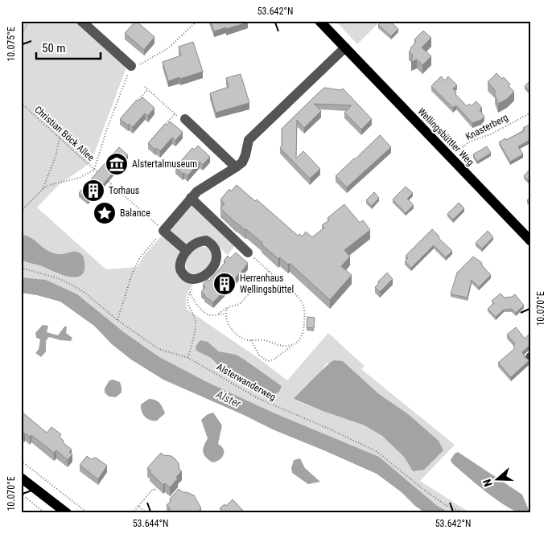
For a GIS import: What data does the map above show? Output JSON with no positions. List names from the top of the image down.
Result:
{
  "streets": {
    "main road": ["Wellingsbüttler Weg"],
    "path": ["Knasterberg", "Christian Böck Allee", "Alsterwanderweg"]
  },
  "crossings": [
    ["Knasterberg", "Wellingsbüttler Weg"]
  ],
  "water": ["Alster"],
  "places": {
    "museum": ["Alstertalmuseum"],
    "building": ["Torhaus", "Herrenhaus Wellingsbüttel"],
    "place": ["Balance"]
  },
  "scale_bar": "50 m",
  "north": "left",
  "coordinates": [
    "53.642°N",
    "10.075°E",
    "10.070°E",
    "53.644°N"
  ]
}
